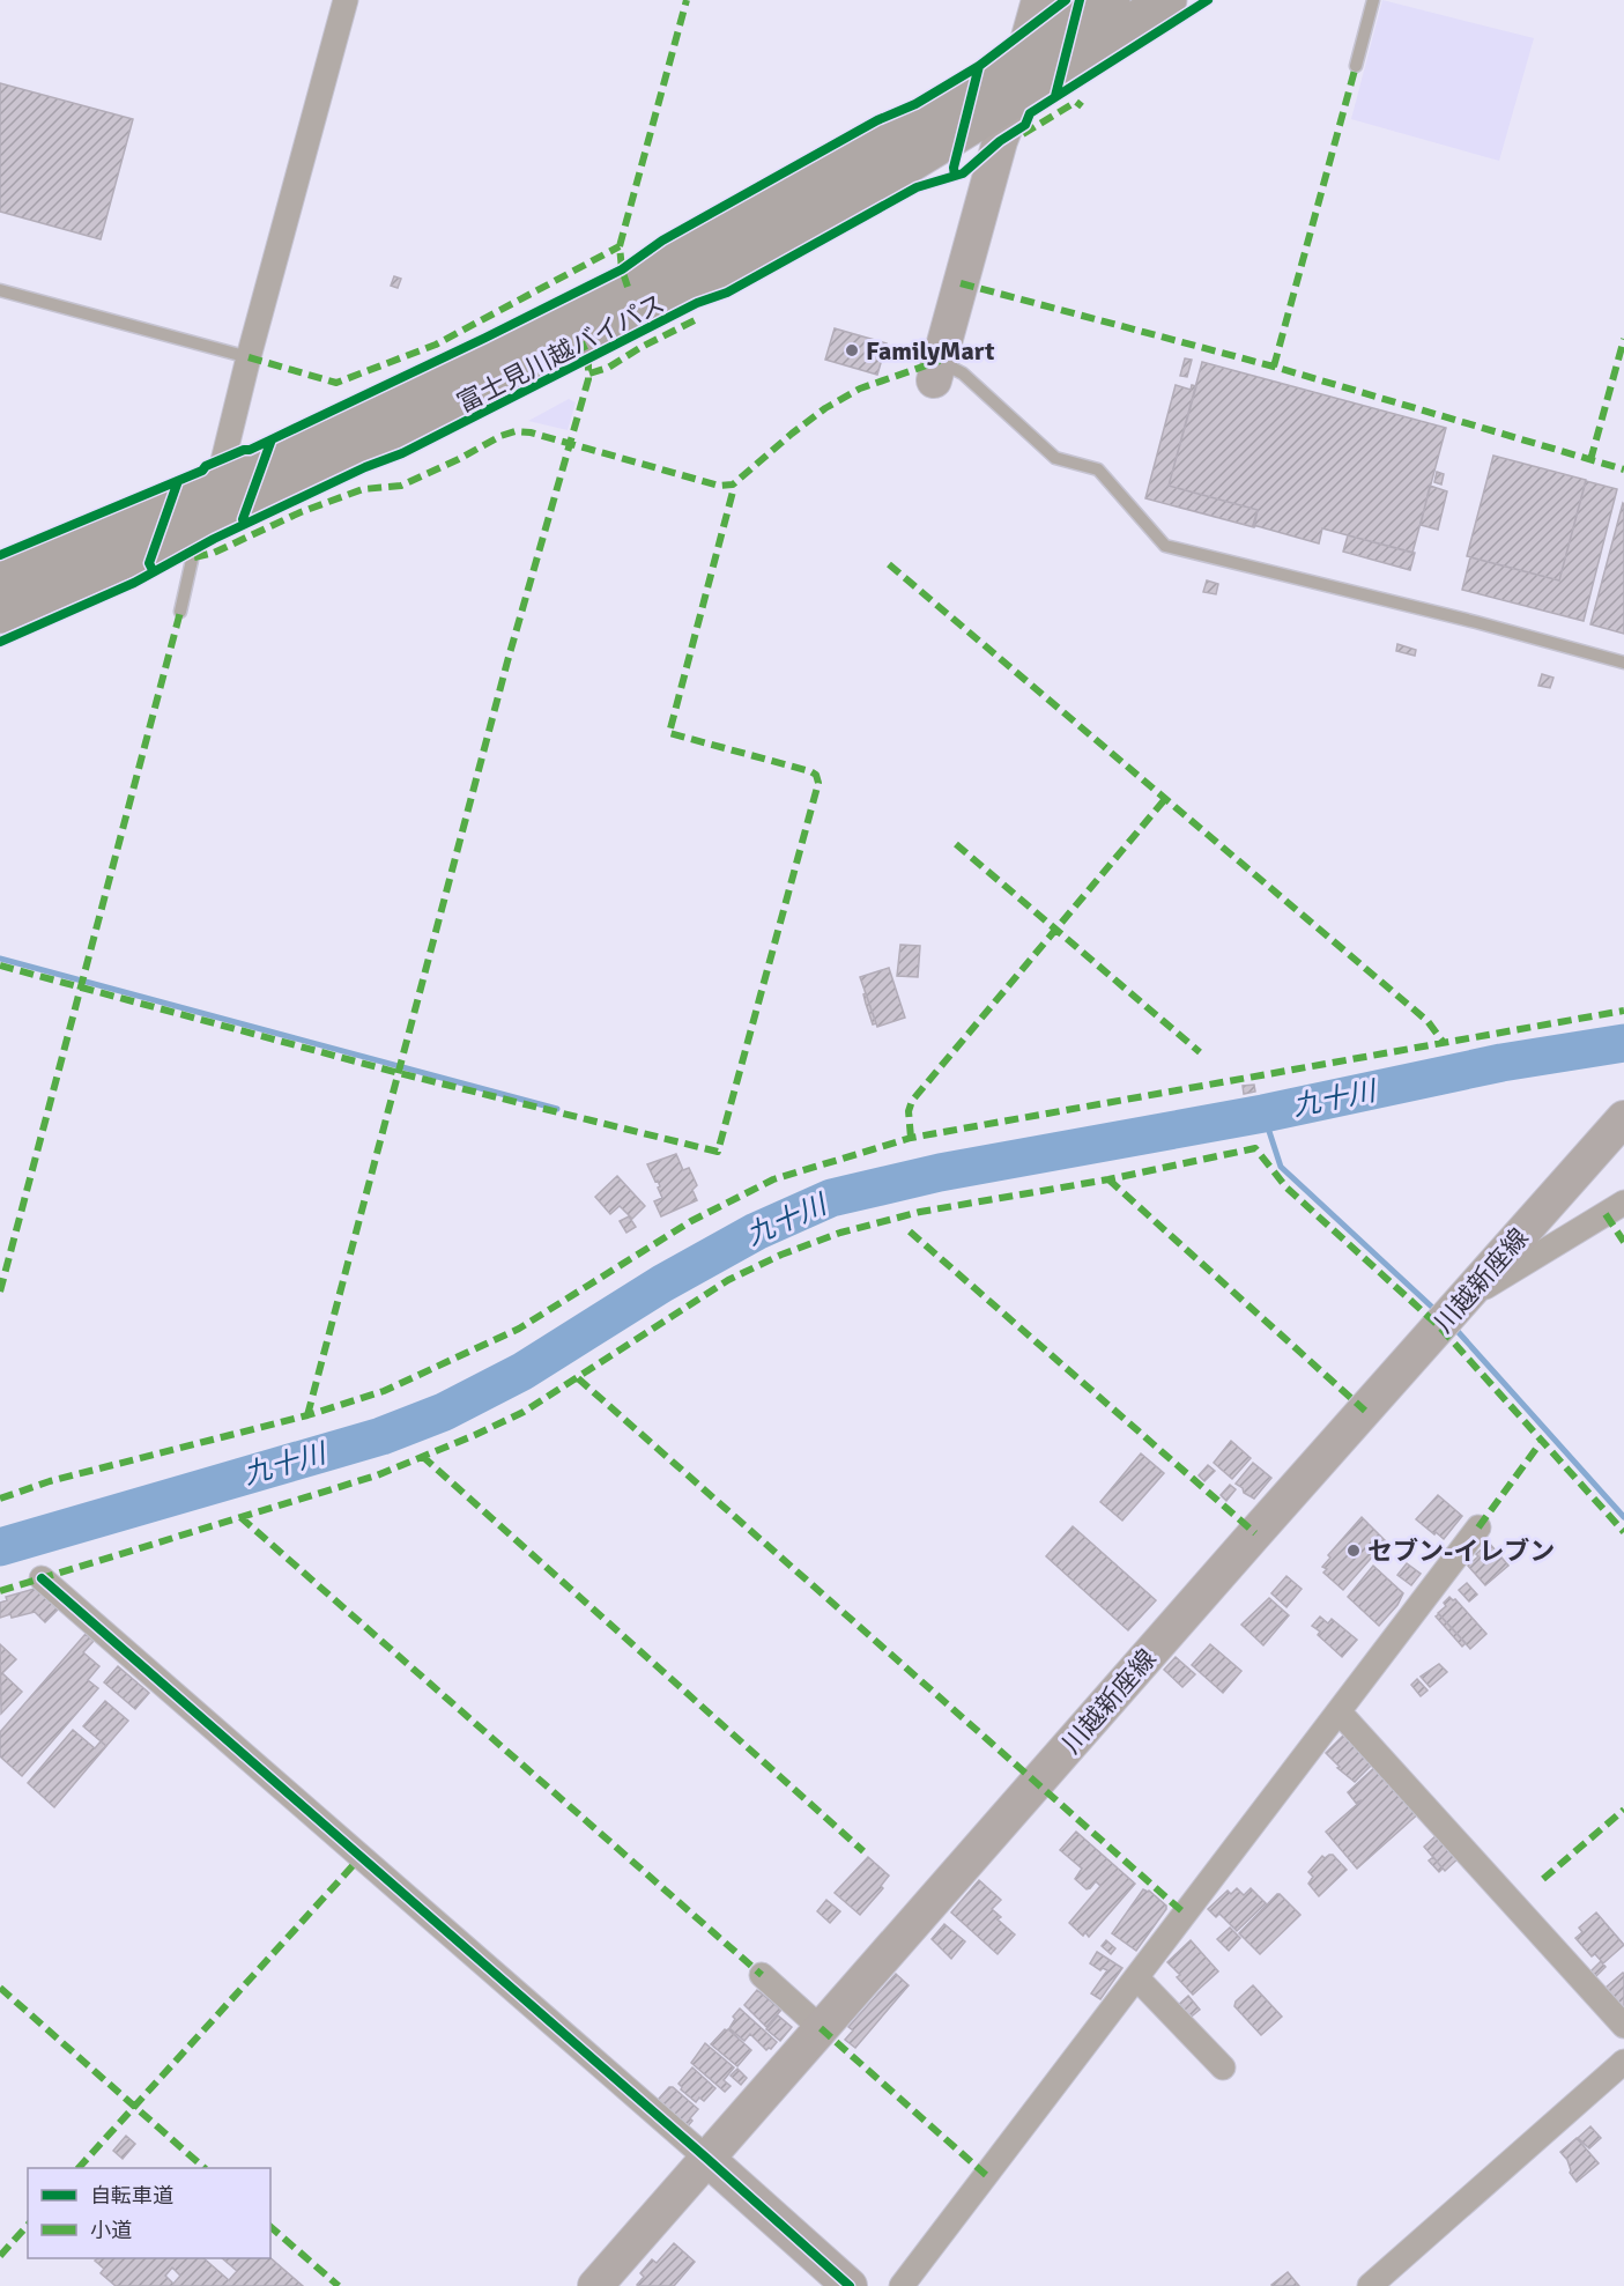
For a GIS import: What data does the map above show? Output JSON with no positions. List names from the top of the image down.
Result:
{
  "streets": {
    "highway": ["富士見川越バイパス"],
    "main road": ["川越新座線"]
  },
  "water": ["九十川"],
  "places": ["FamilyMart", "セブン-イレブン"],
  "legend": ["自転車道", "小道"]
}
